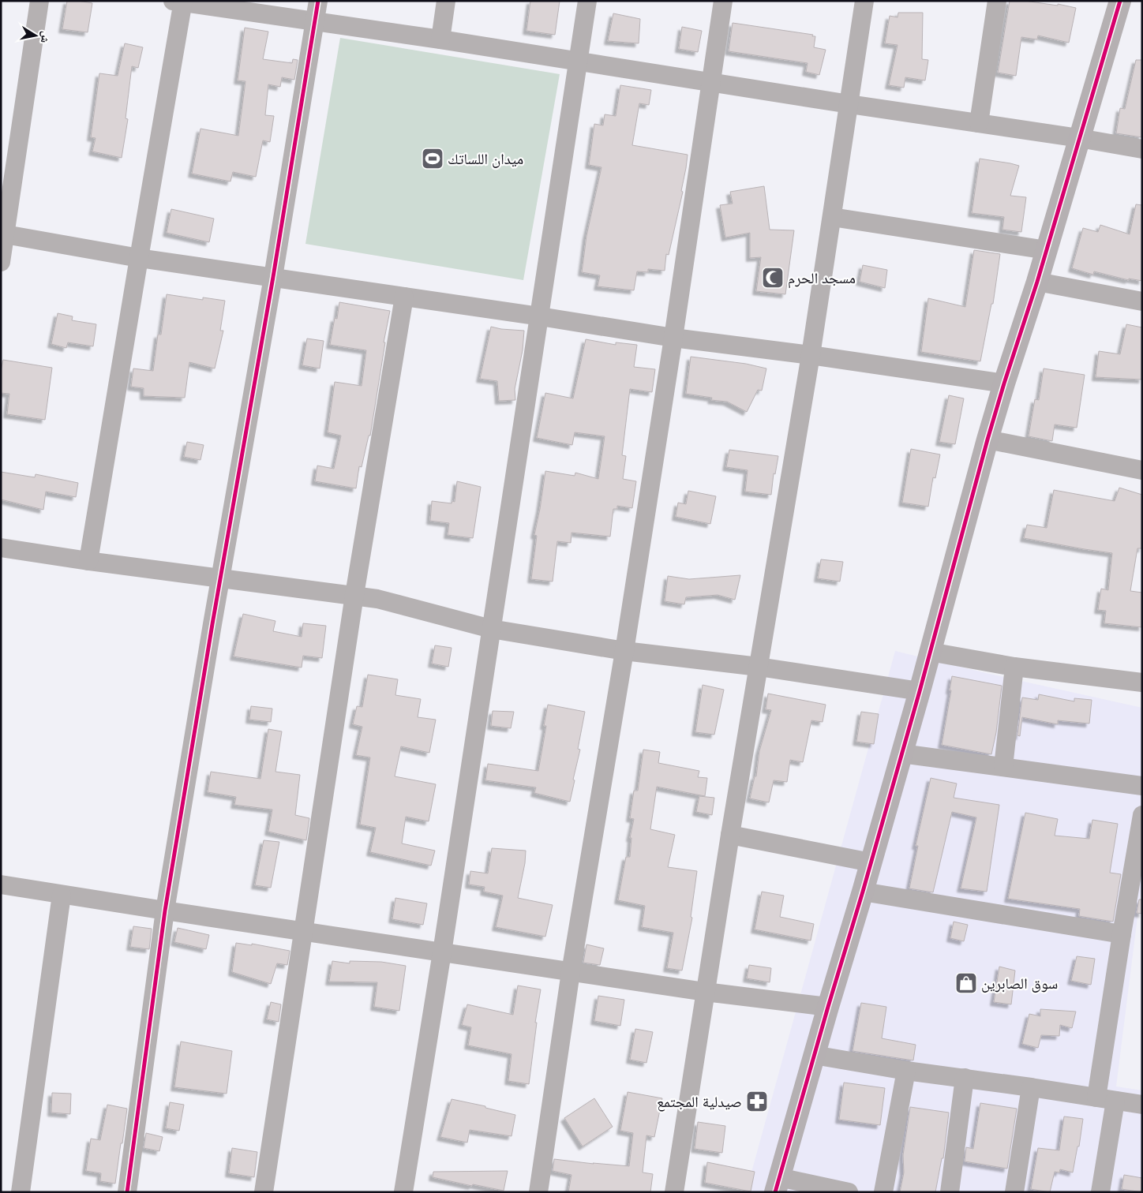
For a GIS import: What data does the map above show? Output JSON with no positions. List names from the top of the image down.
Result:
{
  "places": {
    "sports": ["ميدان اللساتك"],
    "mosque": ["مسجد الحرم"],
    "shop": ["سوق الصابرين"],
    "pharmacy": ["صيدلية المجتمع"]
  },
  "north": "right"
}
